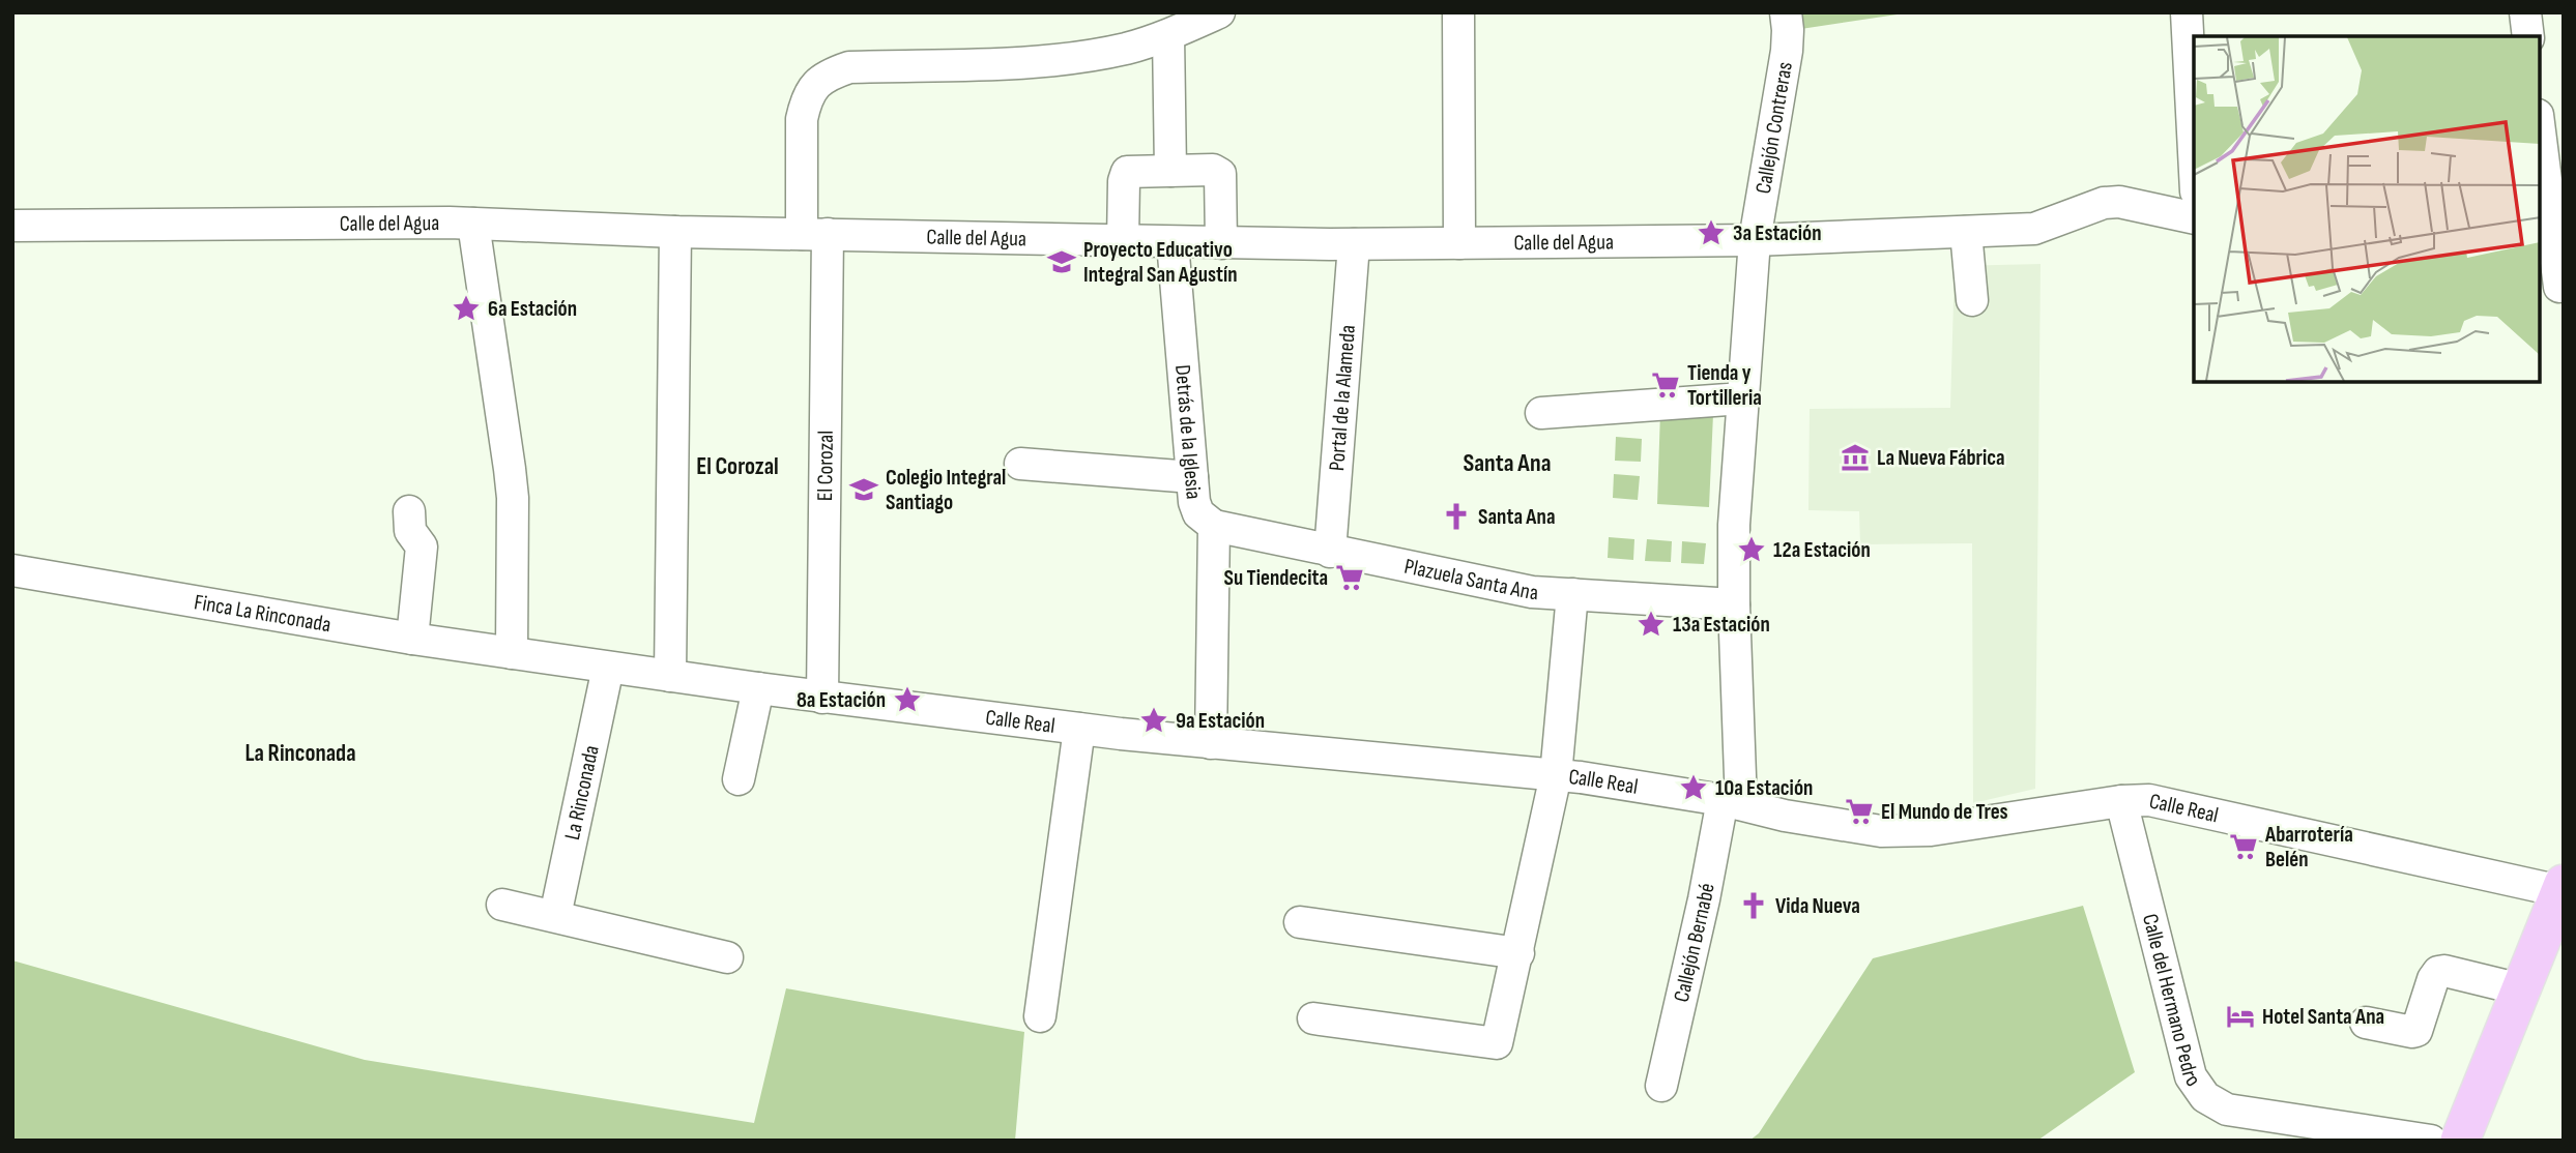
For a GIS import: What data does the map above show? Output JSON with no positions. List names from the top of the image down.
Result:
{
  "streets": {
    "street": [
      "Callejón Contreras",
      "Calle del Agua",
      "Portal de la Alameda",
      "Detrás de la Iglesia",
      "El Corozal",
      "Plazuela Santa Ana",
      "Finca La Rinconada",
      "Calle Real",
      "La Rinconada",
      "Callejón Bernabé",
      "Calle del Hermano Pedro"
    ]
  },
  "crossings": [
    ["Callejón Contreras", "Calle del Agua"],
    ["Calle del Agua", "Portal de la Alameda"],
    ["Calle del Agua", "Detrás de la Iglesia"],
    ["Calle del Agua", "El Corozal"],
    ["Portal de la Alameda", "Plazuela Santa Ana"],
    ["Detrás de la Iglesia", "Plazuela Santa Ana"],
    ["Detrás de la Iglesia", "Calle Real"],
    ["El Corozal", "Calle Real"],
    ["Calle Real", "La Rinconada"],
    ["Calle Real", "Callejón Bernabé"],
    ["Calle Real", "Calle del Hermano Pedro"]
  ],
  "districts": ["Santa Ana", "El Corozal", "La Rinconada"],
  "places": {
    "place": [
      "3a Estación",
      "6a Estación",
      "12a Estación",
      "13a Estación",
      "8a Estación",
      "9a Estación",
      "10a Estación"
    ],
    "school or university": ["Proyecto Educativo Integral San Agustín", "Colegio Integral Santiago"],
    "supermarket": [
      "Tienda y Tortilleria",
      "Su Tiendecita",
      "El Mundo de Tres",
      "Abarrotería Belén"
    ],
    "museum": ["La Nueva Fábrica"],
    "church": ["Santa Ana", "Vida Nueva"],
    "hotel": ["Hotel Santa Ana"]
  }
}
